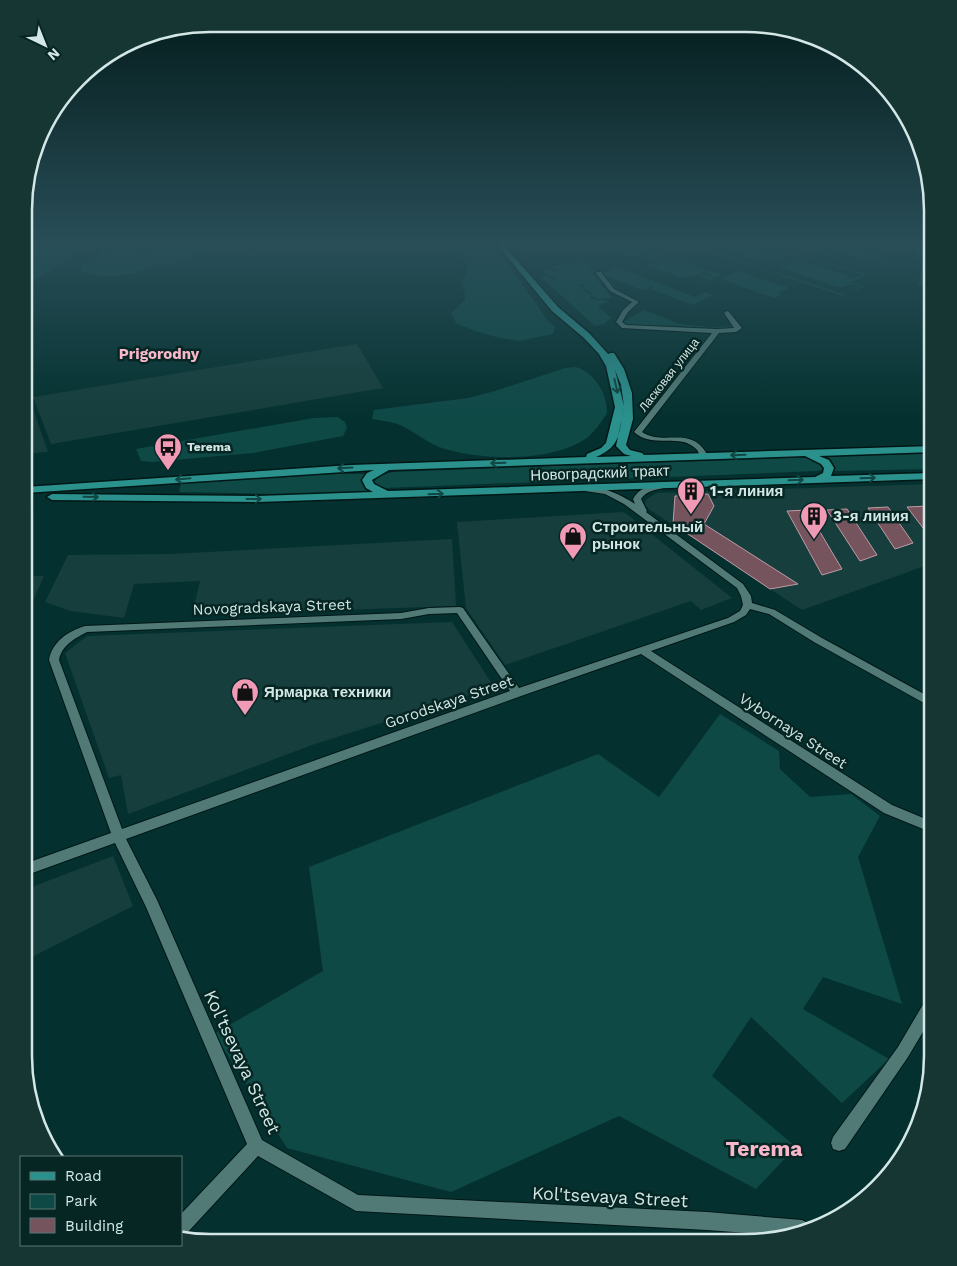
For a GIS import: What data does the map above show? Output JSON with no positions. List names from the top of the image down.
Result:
{
  "streets": {
    "main road": ["Новоградский тракт"],
    "street": [
      "Ласковая улица",
      "Novogradskaya Street",
      "Gorodskaya Street",
      "Vybornaya Street",
      "Kol'tsevaya Street"
    ]
  },
  "crossings": [
    ["Novogradskaya Street", "Gorodskaya Street"],
    ["Novogradskaya Street", "Kol'tsevaya Street"],
    ["Gorodskaya Street", "Vybornaya Street"],
    ["Gorodskaya Street", "Kol'tsevaya Street"]
  ],
  "districts": ["Prigorodny", "Terema"],
  "places": {
    "bus stop": ["Terema"],
    "building": ["1-я линия", "3-я линия"],
    "shop": ["Строительный рынок", "Ярмарка техники"]
  },
  "legend": ["Road", "Park", "Building"],
  "north": "bottom right"
}
